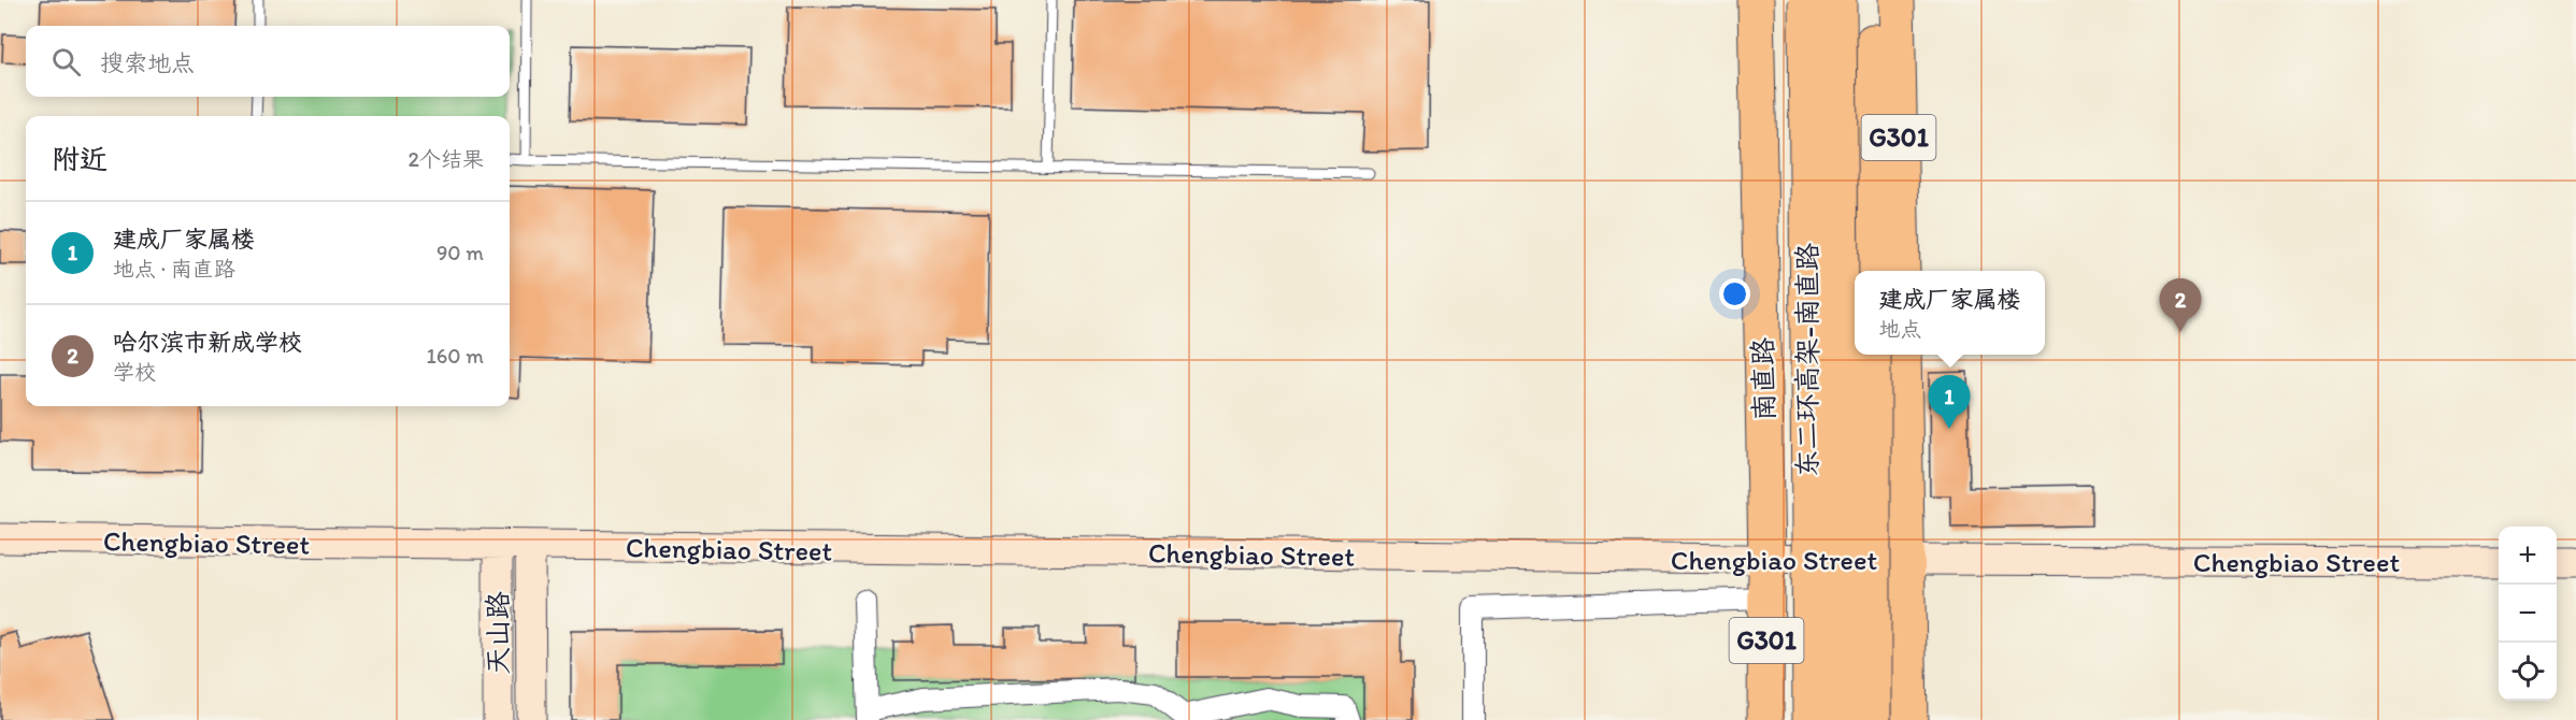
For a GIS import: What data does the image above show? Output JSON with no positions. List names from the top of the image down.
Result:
{
  "streets": {
    "highway": ["G301", "东二环高架-南直路", "南直路"],
    "street": ["Chengbiao Street", "天山路"]
  },
  "crossings": [
    ["南直路", "Chengbiao Street"],
    ["Chengbiao Street", "天山路"]
  ],
  "page": {
    "search": "搜索地点",
    "heading": ["附近", "2个结果"],
    "list": [
      {
        "mark": "1",
        "name": "建成厂家属楼",
        "note": "地点 · 南直路",
        "value": "90 m"
      },
      {
        "mark": "2",
        "name": "哈尔滨市新成学校",
        "note": "学校",
        "value": "160 m"
      }
    ],
    "popup": ["建成厂家属楼", "地点"],
    "pins": ["2", "1"],
    "map_buttons": ["+", "−"]
  }
}
